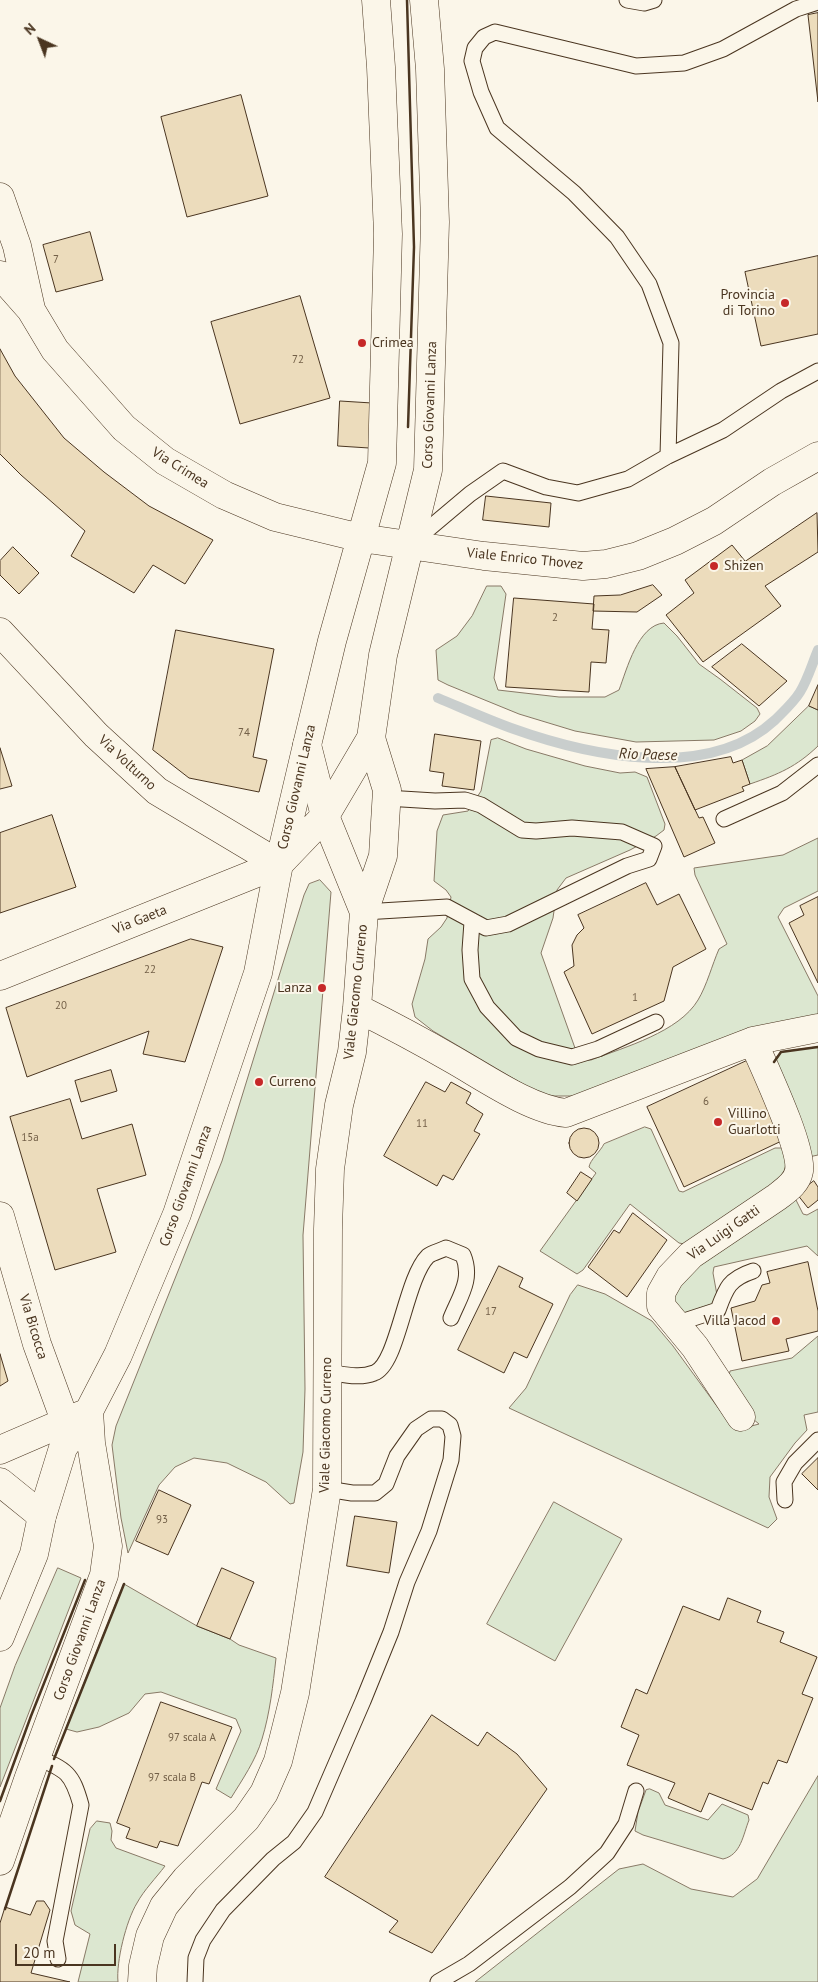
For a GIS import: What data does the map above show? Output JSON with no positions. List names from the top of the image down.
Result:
{
  "streets": {
    "street": [
      "Corso Giovanni Lanza",
      "Via Crimea",
      "Viale Enrico Thovez",
      "Via Volturno",
      "Via Gaeta",
      "Viale Giacomo Curreno",
      "Via Luigi Gatti",
      "Via Bicocca"
    ]
  },
  "crossings": [
    ["Corso Giovanni Lanza", "Via Crimea"],
    ["Corso Giovanni Lanza", "Viale Enrico Thovez"],
    ["Corso Giovanni Lanza", "Via Volturno"],
    ["Corso Giovanni Lanza", "Via Gaeta"],
    ["Corso Giovanni Lanza", "Viale Giacomo Curreno"],
    ["Corso Giovanni Lanza", "Via Bicocca"],
    ["Via Crimea", "Viale Enrico Thovez"],
    ["Via Volturno", "Via Gaeta"]
  ],
  "water": ["Rio Paese"],
  "places": [
    "Provincia di Torino",
    "Crimea",
    "Shizen",
    "Lanza",
    "Curreno",
    "Villino Guarlotti",
    "Villa Jacod"
  ],
  "house_numbers": [
    "7",
    "72",
    "2",
    "74",
    "22",
    "1",
    "20",
    "6",
    "11",
    "15a",
    "17",
    "93",
    "97 scala A",
    "97 scala B"
  ],
  "scale_bar": "20 m",
  "north": "top left"
}
